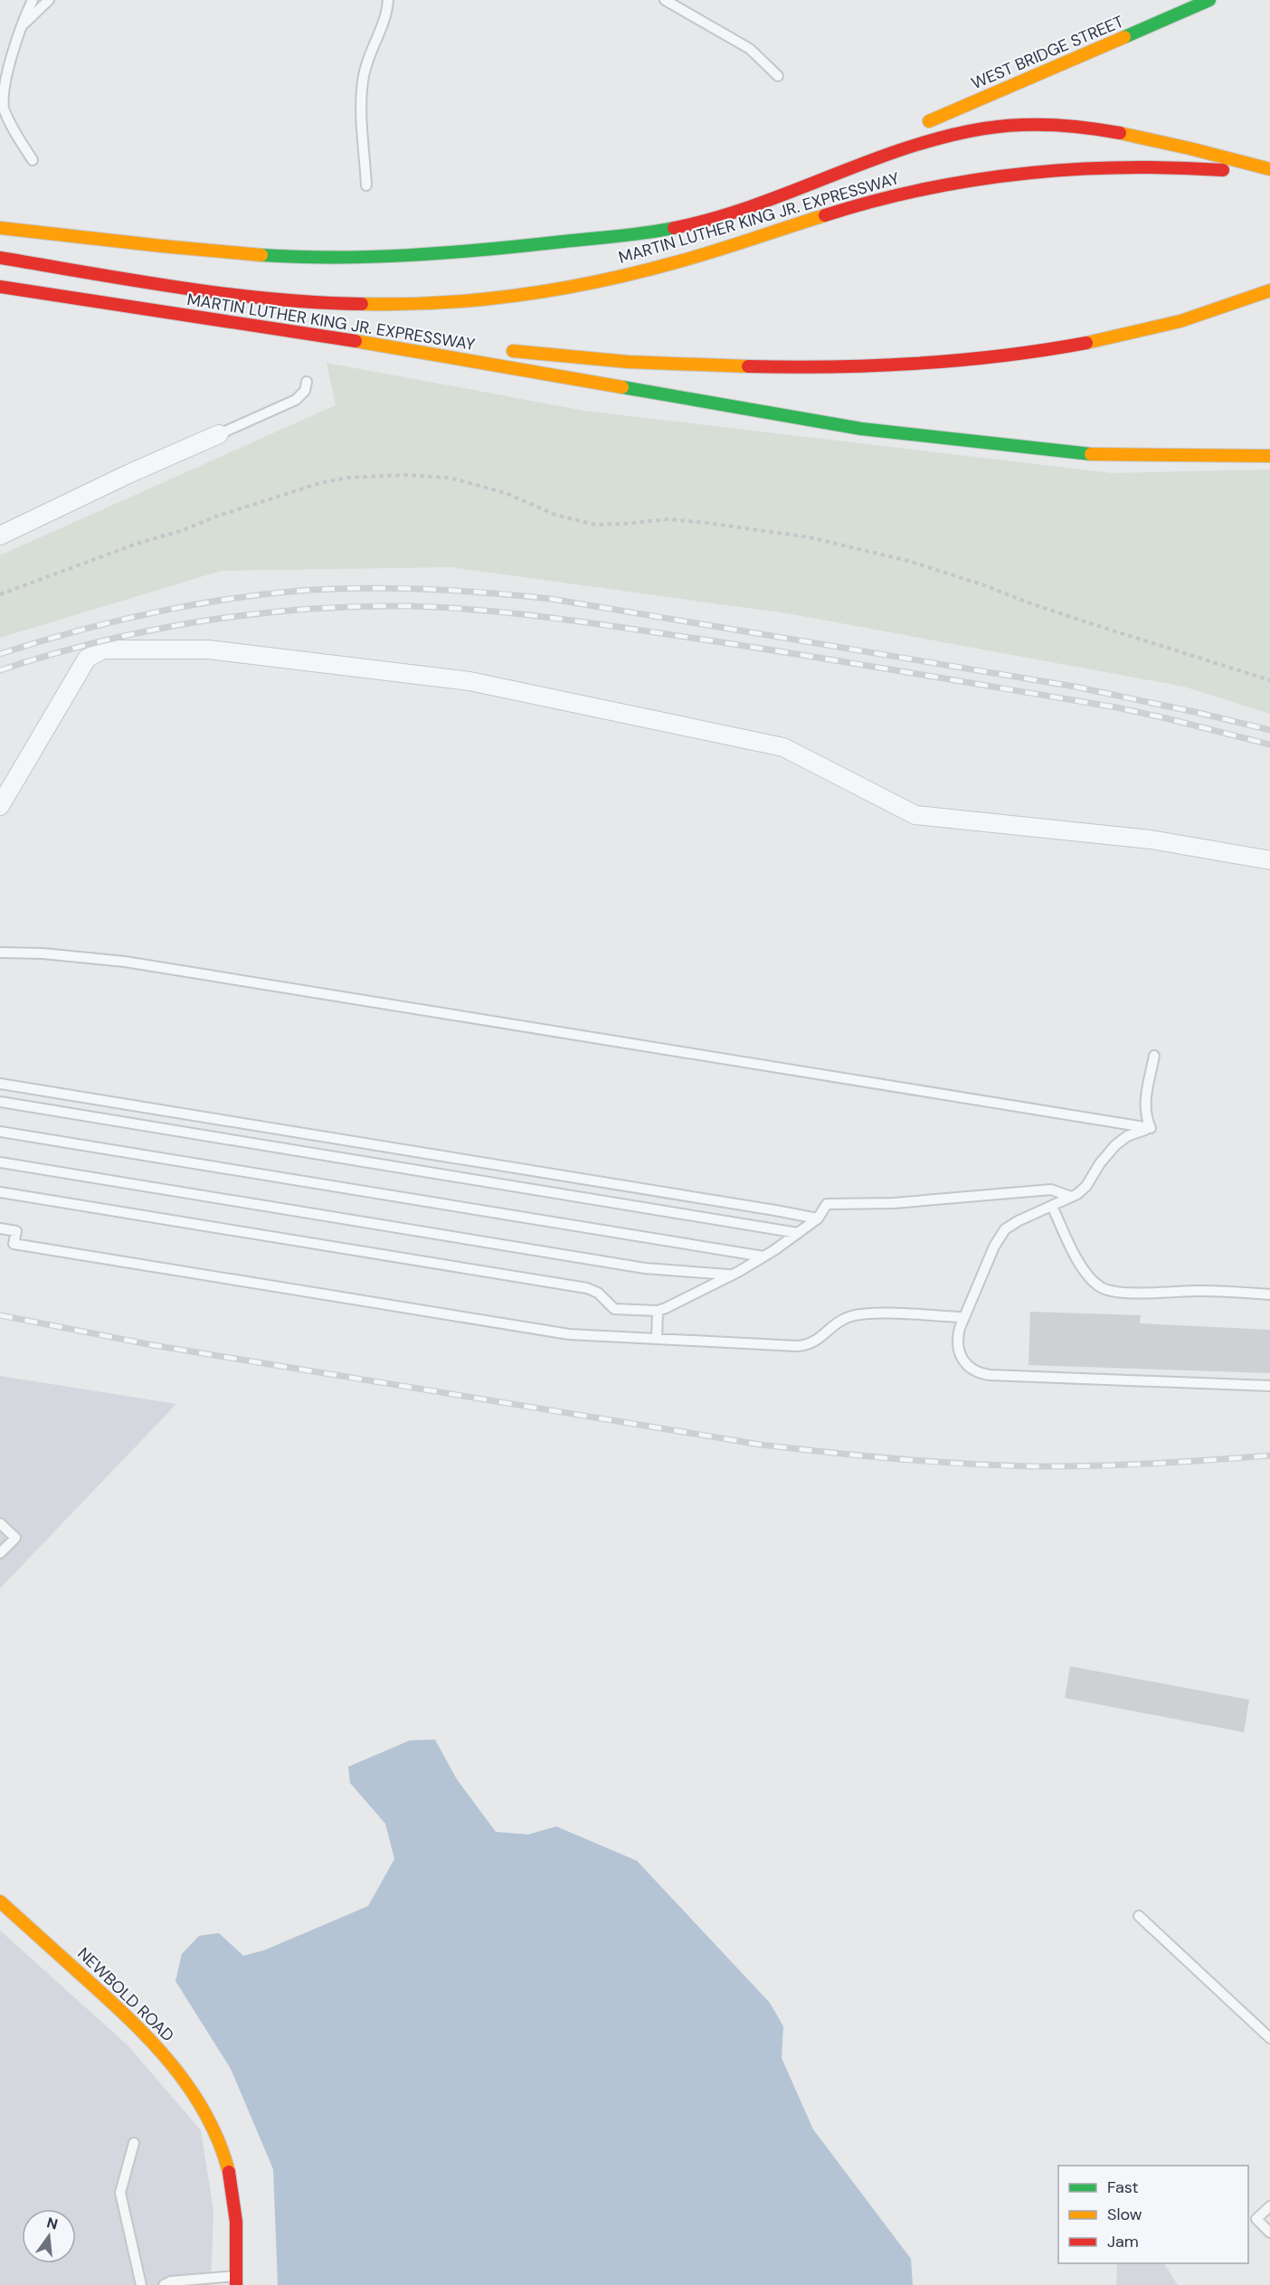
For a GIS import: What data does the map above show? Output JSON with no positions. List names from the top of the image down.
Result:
{
  "streets": {
    "main road": ["WEST BRIDGE STREET", "MARTIN LUTHER KING JR. EXPRESSWAY", "NEWBOLD ROAD"]
  },
  "legend": ["Fast", "Slow", "Jam"],
  "north": "top"
}
